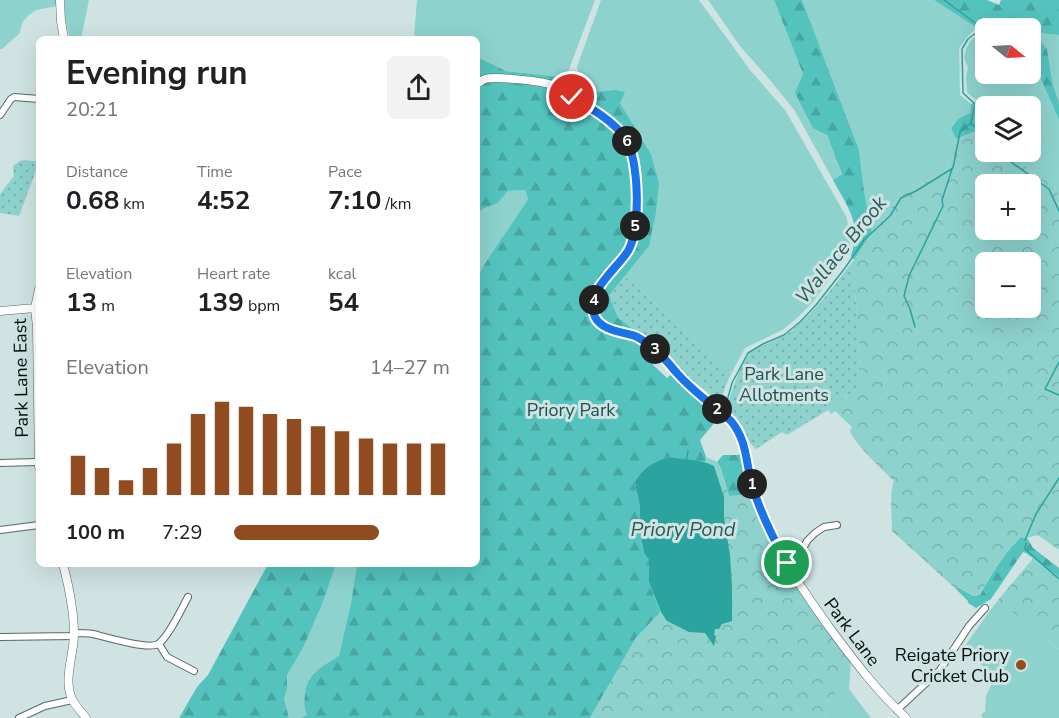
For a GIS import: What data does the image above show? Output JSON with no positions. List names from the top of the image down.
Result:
{
  "streets": {
    "street": ["Park Lane East", "Park Lane"]
  },
  "water": ["Wallace Brook", "Priory Pond"],
  "parks": ["Park Lane Allotments", "Priory Park"],
  "places": ["Reigate Priory Cricket Club"],
  "north": "right",
  "page": {
    "map_buttons": ["+", "−"],
    "heading": ["Evening run", "20:21"],
    "pins": [
      "6",
      "5",
      "4",
      "3",
      "2",
      "1"
    ],
    "stats": [
      ["Distance", "0.68 km"],
      ["Time", "4:52"],
      ["Pace", "7:10 /km"],
      ["Elevation", "13 m"],
      ["Heart rate", "139 bpm"],
      ["kcal", "54"]
    ],
    "chart": ["Elevation", "14–27 m"],
    "list": [
      {
        "name": "100 m",
        "note": "7:29"
      }
    ]
  }
}
